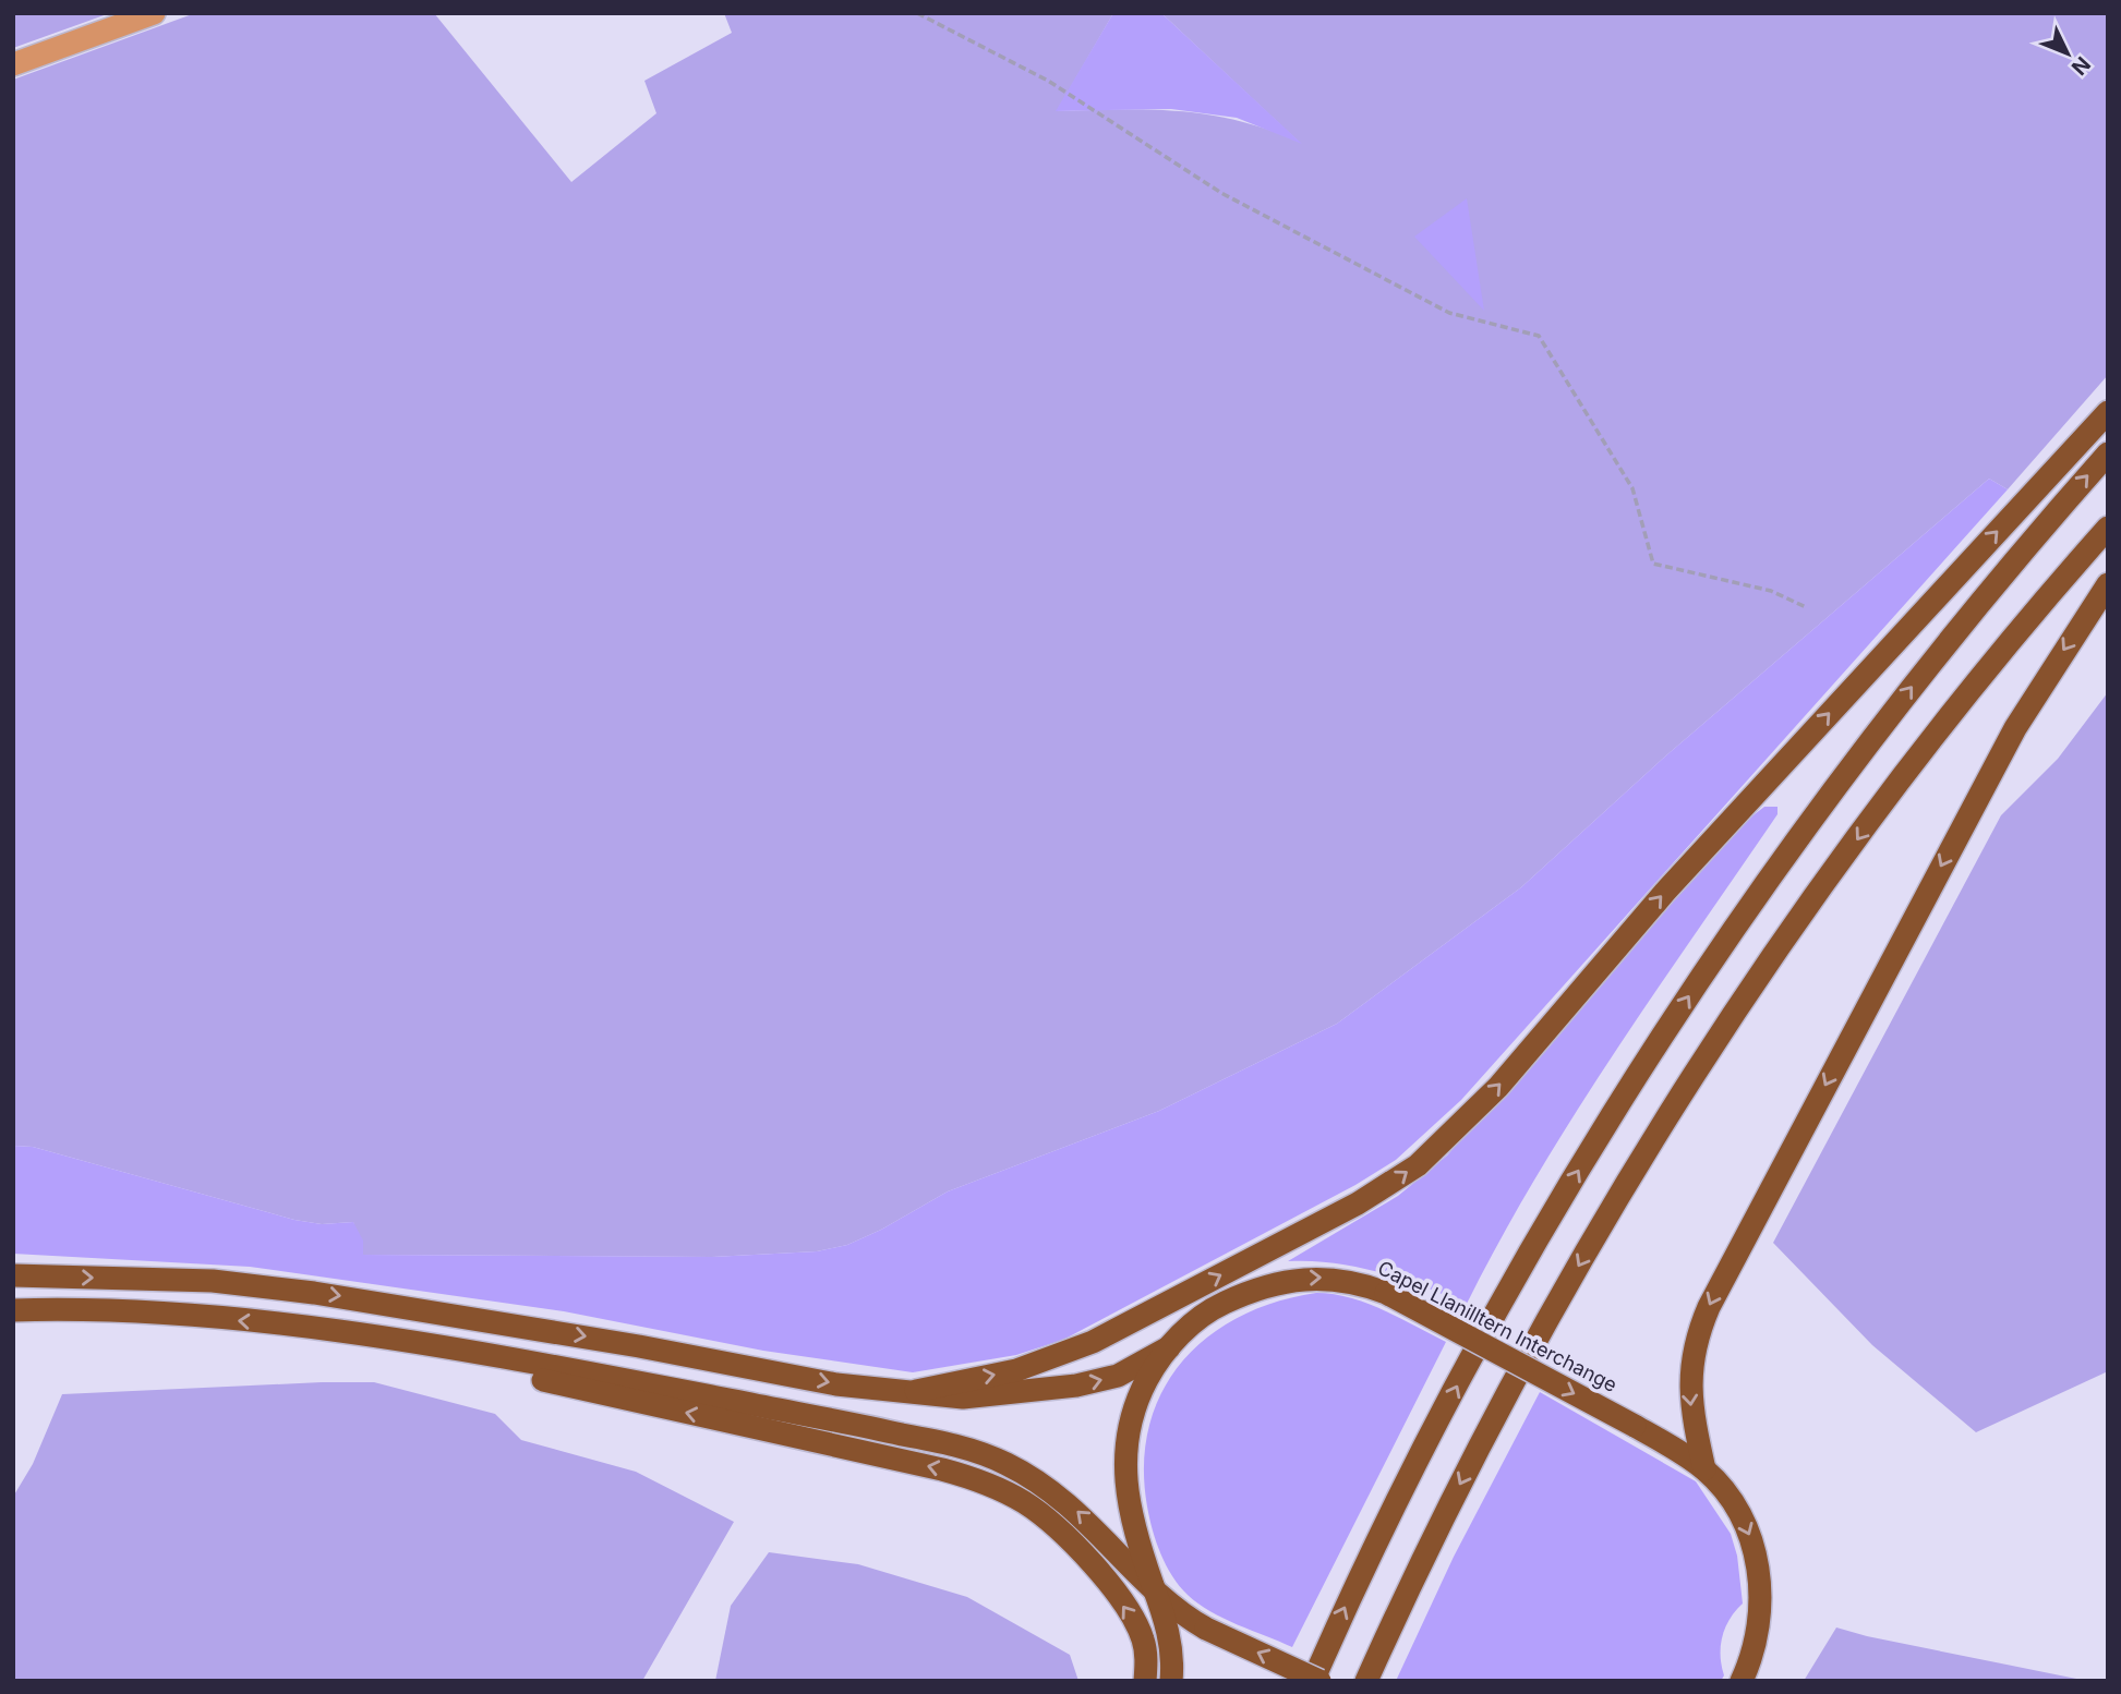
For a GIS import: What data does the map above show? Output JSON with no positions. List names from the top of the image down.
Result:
{
  "streets": {
    "highway": ["Capel Llanilltern Interchange"]
  },
  "north": "bottom right"
}
